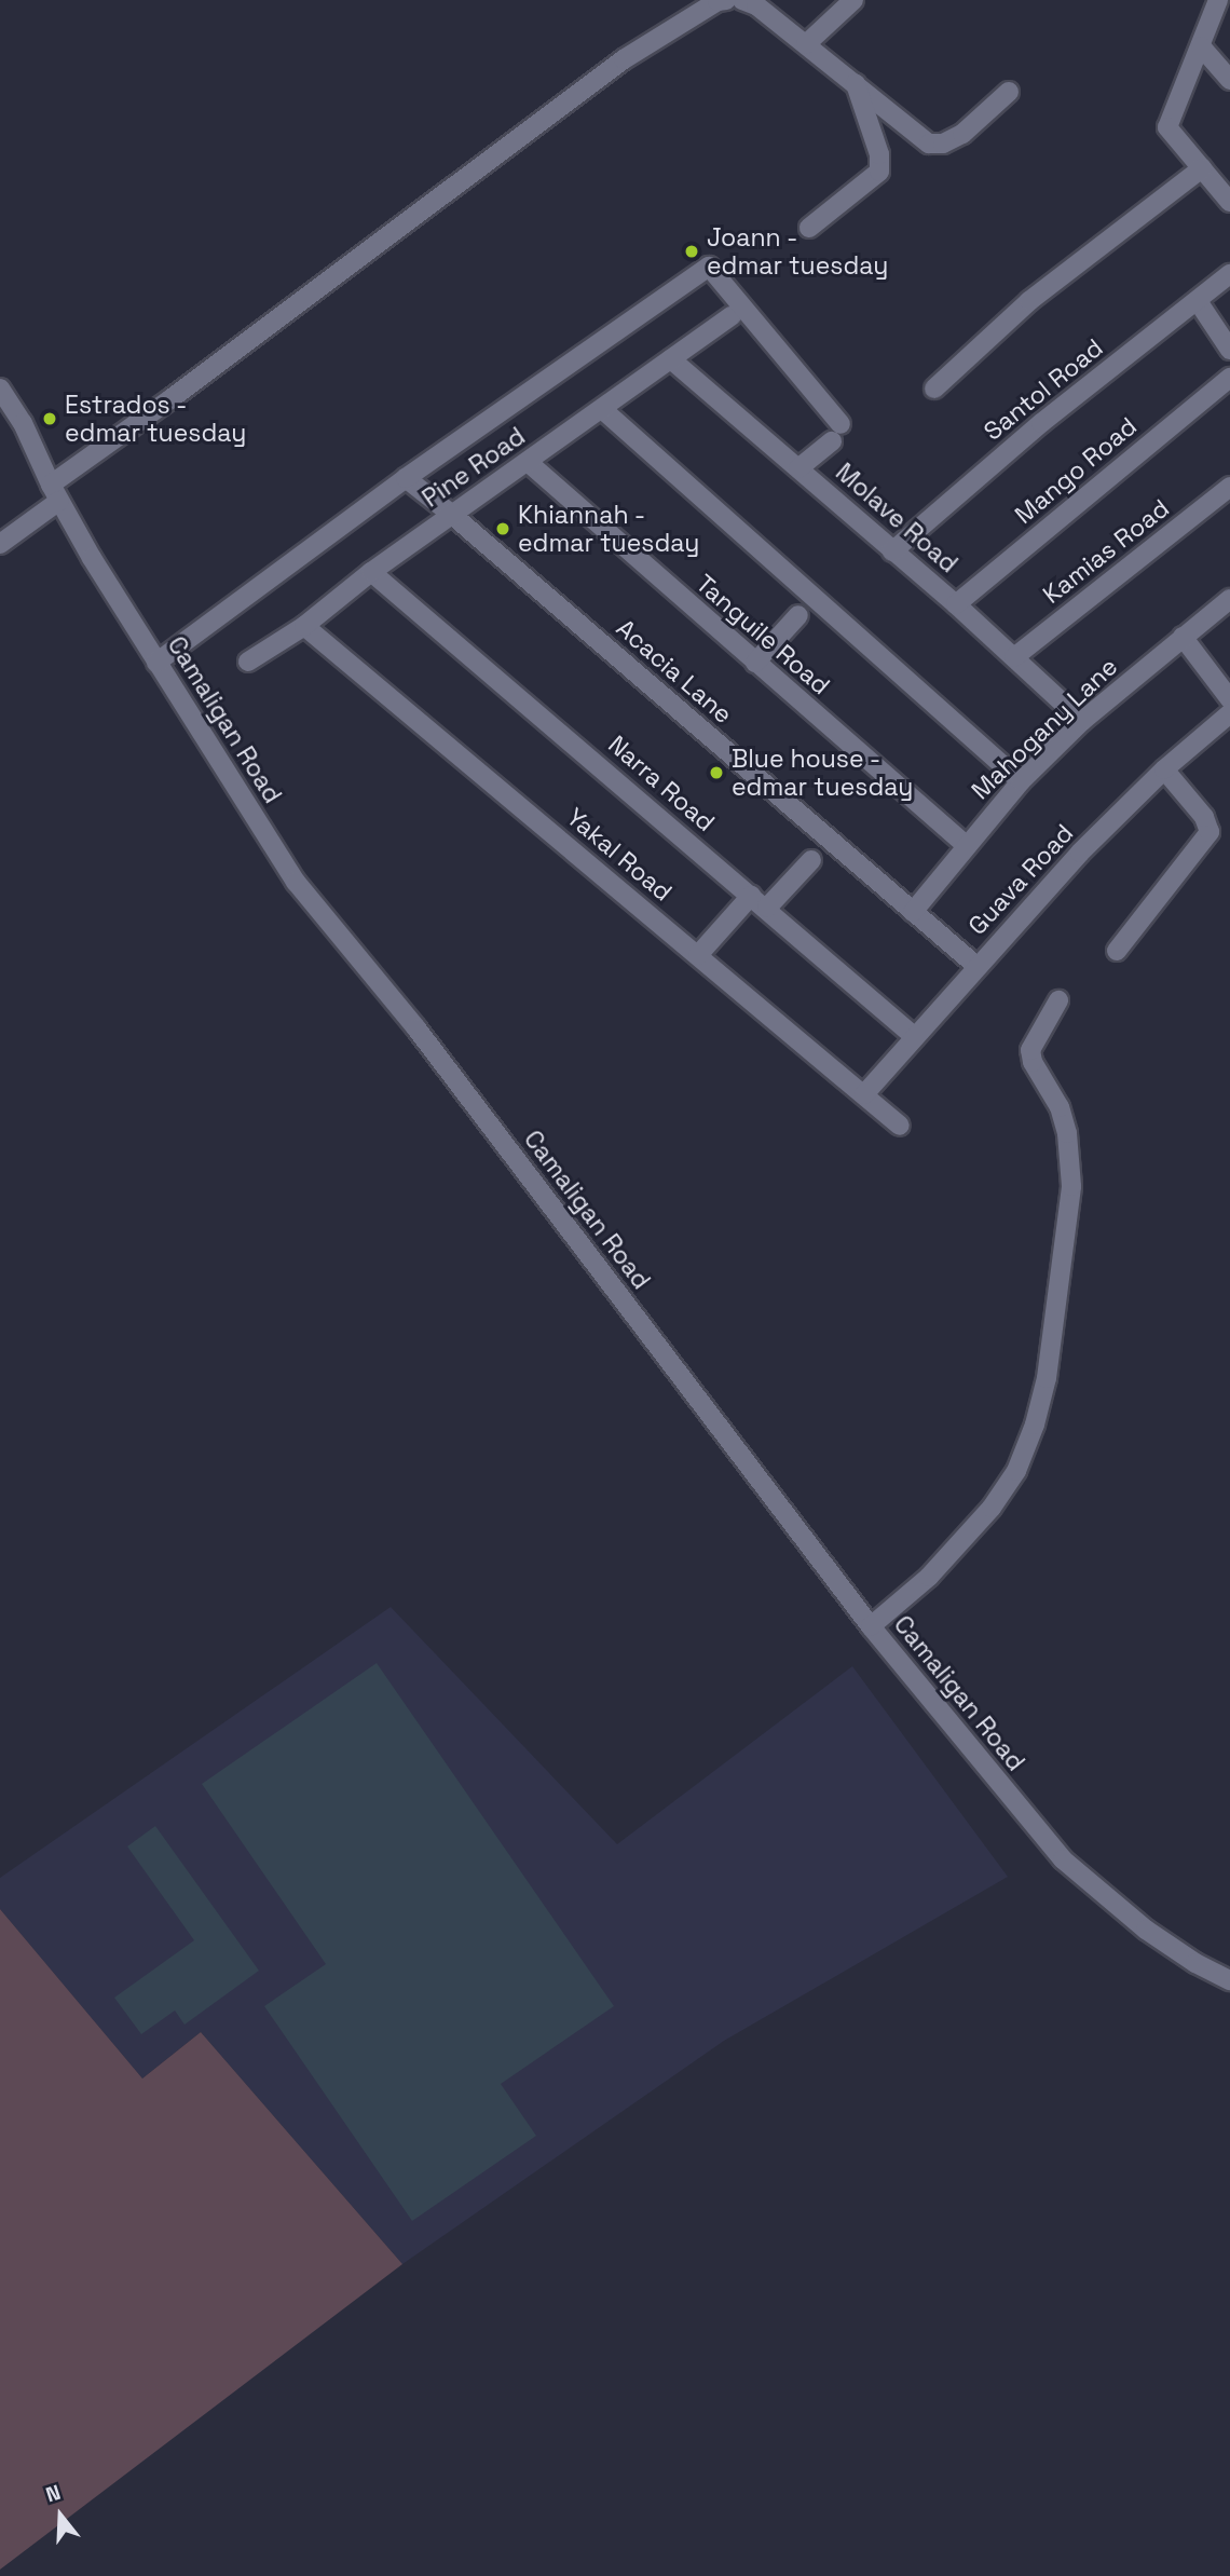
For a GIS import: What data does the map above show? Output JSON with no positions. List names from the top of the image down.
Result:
{
  "streets": {
    "street": [
      "Santol Road",
      "Pine Road",
      "Mango Road",
      "Molave Road",
      "Kamias Road",
      "Tanguile Road",
      "Acacia Lane",
      "Camaligan Road",
      "Mahogany Lane",
      "Narra Road",
      "Yakal Road",
      "Guava Road"
    ]
  },
  "crossings": [
    ["Santol Road", "Molave Road"],
    ["Pine Road", "Molave Road"],
    ["Pine Road", "Tanguile Road"],
    ["Pine Road", "Acacia Lane"],
    ["Pine Road", "Narra Road"],
    ["Pine Road", "Yakal Road"],
    ["Mango Road", "Molave Road"],
    ["Molave Road", "Kamias Road"],
    ["Molave Road", "Mahogany Lane"],
    ["Tanguile Road", "Mahogany Lane"],
    ["Acacia Lane", "Mahogany Lane"],
    ["Acacia Lane", "Guava Road"],
    ["Narra Road", "Guava Road"],
    ["Yakal Road", "Guava Road"]
  ],
  "places": [
    "Joann - edmar tuesday",
    "Estrados - edmar tuesday",
    "Khiannah - edmar tuesday",
    "Blue house - edmar tuesday"
  ],
  "north": "top"
}
